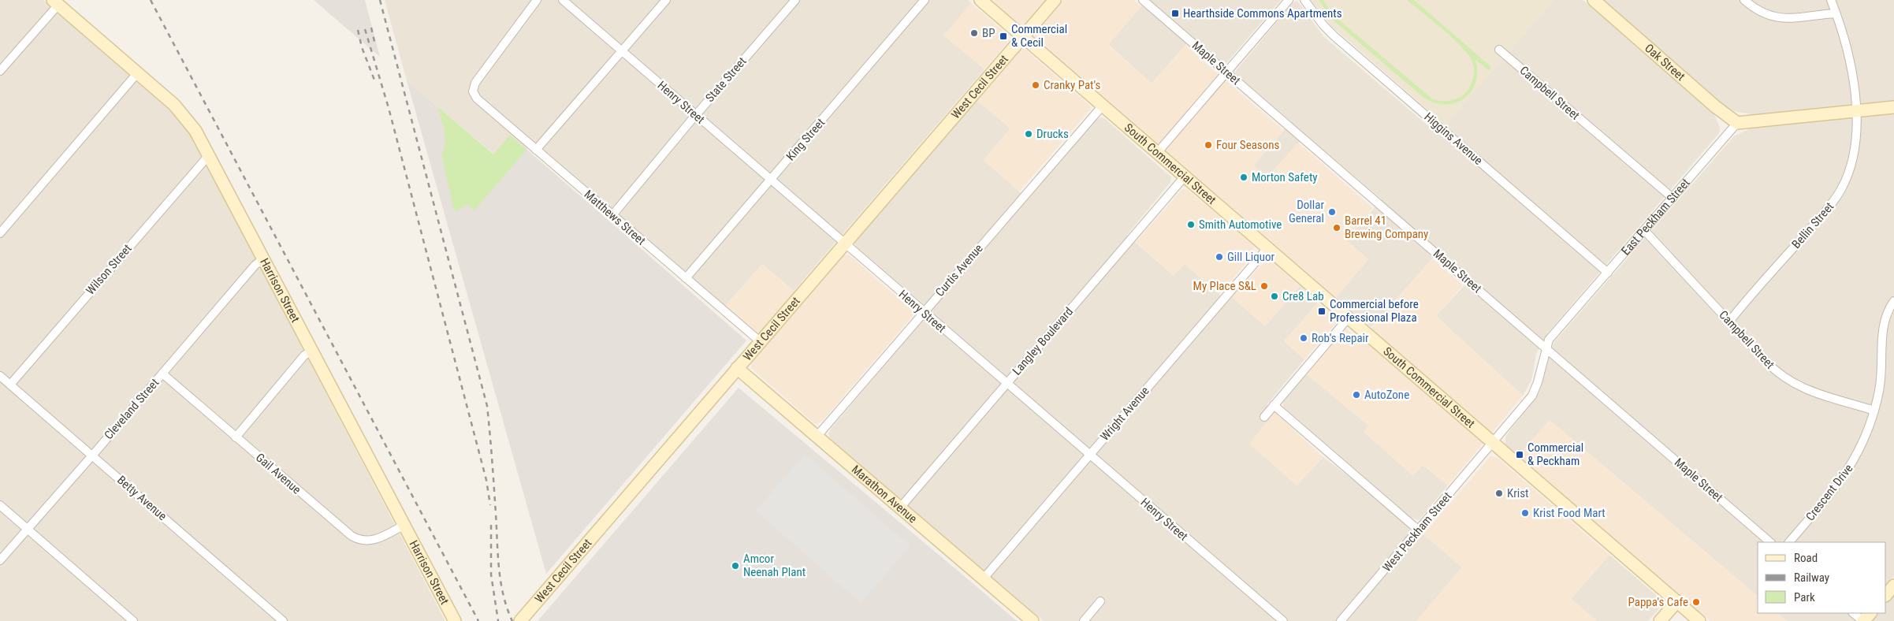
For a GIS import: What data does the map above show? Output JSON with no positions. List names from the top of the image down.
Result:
{
  "streets": {
    "main road": [
      "Oak Street",
      "West Cecil Street",
      "South Commercial Street",
      "Harrison Street",
      "Marathon Avenue"
    ],
    "street": [
      "Maple Street",
      "State Street",
      "Campbell Street",
      "Henry Street",
      "Higgins Avenue",
      "King Street",
      "East Peckham Street",
      "Matthews Street",
      "Bellin Street",
      "Wilson Street",
      "Curtis Avenue",
      "Langley Boulevard",
      "Cleveland Street",
      "Wright Avenue",
      "Gail Avenue",
      "Crescent Drive",
      "Betty Avenue",
      "West Peckham Street"
    ]
  },
  "crossings": [
    ["Oak Street", "East Peckham Street"],
    ["Maple Street", "East Peckham Street"],
    ["State Street", "Henry Street"],
    ["State Street", "Matthews Street"],
    ["West Cecil Street", "Henry Street"],
    ["West Cecil Street", "South Commercial Street"],
    ["West Cecil Street", "Matthews Street"],
    ["West Cecil Street", "Marathon Avenue"],
    ["Campbell Street", "East Peckham Street"],
    ["Campbell Street", "Bellin Street"],
    ["Campbell Street", "Crescent Drive"],
    ["Henry Street", "King Street"],
    ["Henry Street", "Curtis Avenue"],
    ["Henry Street", "Langley Boulevard"],
    ["Henry Street", "Wright Avenue"],
    ["Higgins Avenue", "East Peckham Street"],
    ["King Street", "Matthews Street"],
    ["South Commercial Street", "East Peckham Street"],
    ["South Commercial Street", "Curtis Avenue"],
    ["South Commercial Street", "Langley Boulevard"],
    ["South Commercial Street", "Wright Avenue"],
    ["South Commercial Street", "West Peckham Street"],
    ["East Peckham Street", "West Peckham Street"],
    ["Wilson Street", "Harrison Street"],
    ["Wilson Street", "Betty Avenue"],
    ["Curtis Avenue", "Marathon Avenue"],
    ["Harrison Street", "Cleveland Street"],
    ["Harrison Street", "Gail Avenue"],
    ["Langley Boulevard", "Marathon Avenue"],
    ["Cleveland Street", "Gail Avenue"],
    ["Cleveland Street", "Betty Avenue"],
    ["Wright Avenue", "Marathon Avenue"]
  ],
  "places": {
    "transit": [
      "Hearthside Commons Apartments",
      "Commercial & Cecil",
      "Commercial before Professional Plaza",
      "Commercial & Peckham"
    ],
    "other": [
      "BP",
      "Cranky Pat's",
      "Drucks",
      "Four Seasons",
      "Morton Safety",
      "Dollar General",
      "Smith Automotive",
      "Barrel 41 Brewing Company",
      "Gill Liquor",
      "My Place S&L",
      "Cre8 Lab",
      "Rob's Repair",
      "AutoZone",
      "Krist",
      "Krist Food Mart",
      "Amcor Neenah Plant",
      "Pappa's Cafe"
    ]
  },
  "legend": ["Road", "Railway", "Park"]
}
